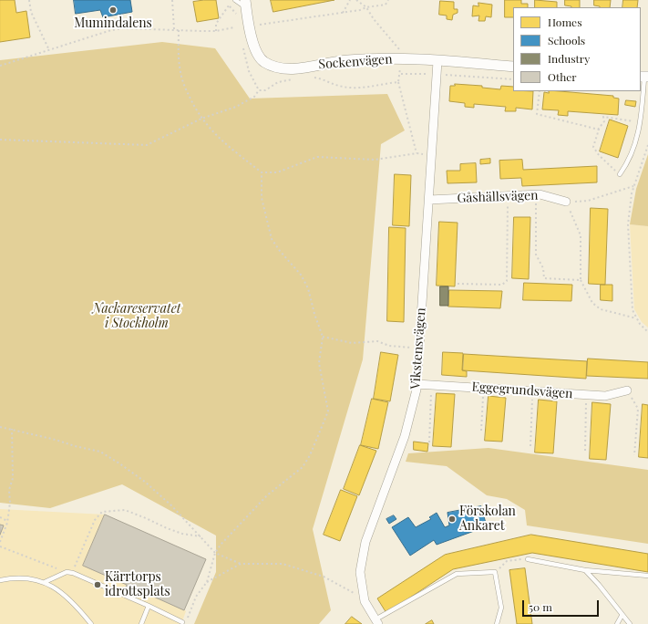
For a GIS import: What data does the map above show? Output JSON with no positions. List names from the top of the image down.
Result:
{
  "streets": {
    "street": [
      "Sockenvägen",
      "Gåshällsvägen",
      "Vikstensvägen",
      "Eggegrundsvägen"
    ]
  },
  "crossings": [
    ["Sockenvägen", "Vikstensvägen"],
    ["Gåshällsvägen", "Vikstensvägen"],
    ["Vikstensvägen", "Eggegrundsvägen"]
  ],
  "parks": ["Nackareservatet i Stockholm"],
  "places": ["Mumindalens", "Förskolan Ankaret", "Kärrtorps idrottsplats"],
  "legend": [
    "Homes",
    "Schools",
    "Industry",
    "Other"
  ],
  "scale_bar": "50 m"
}
